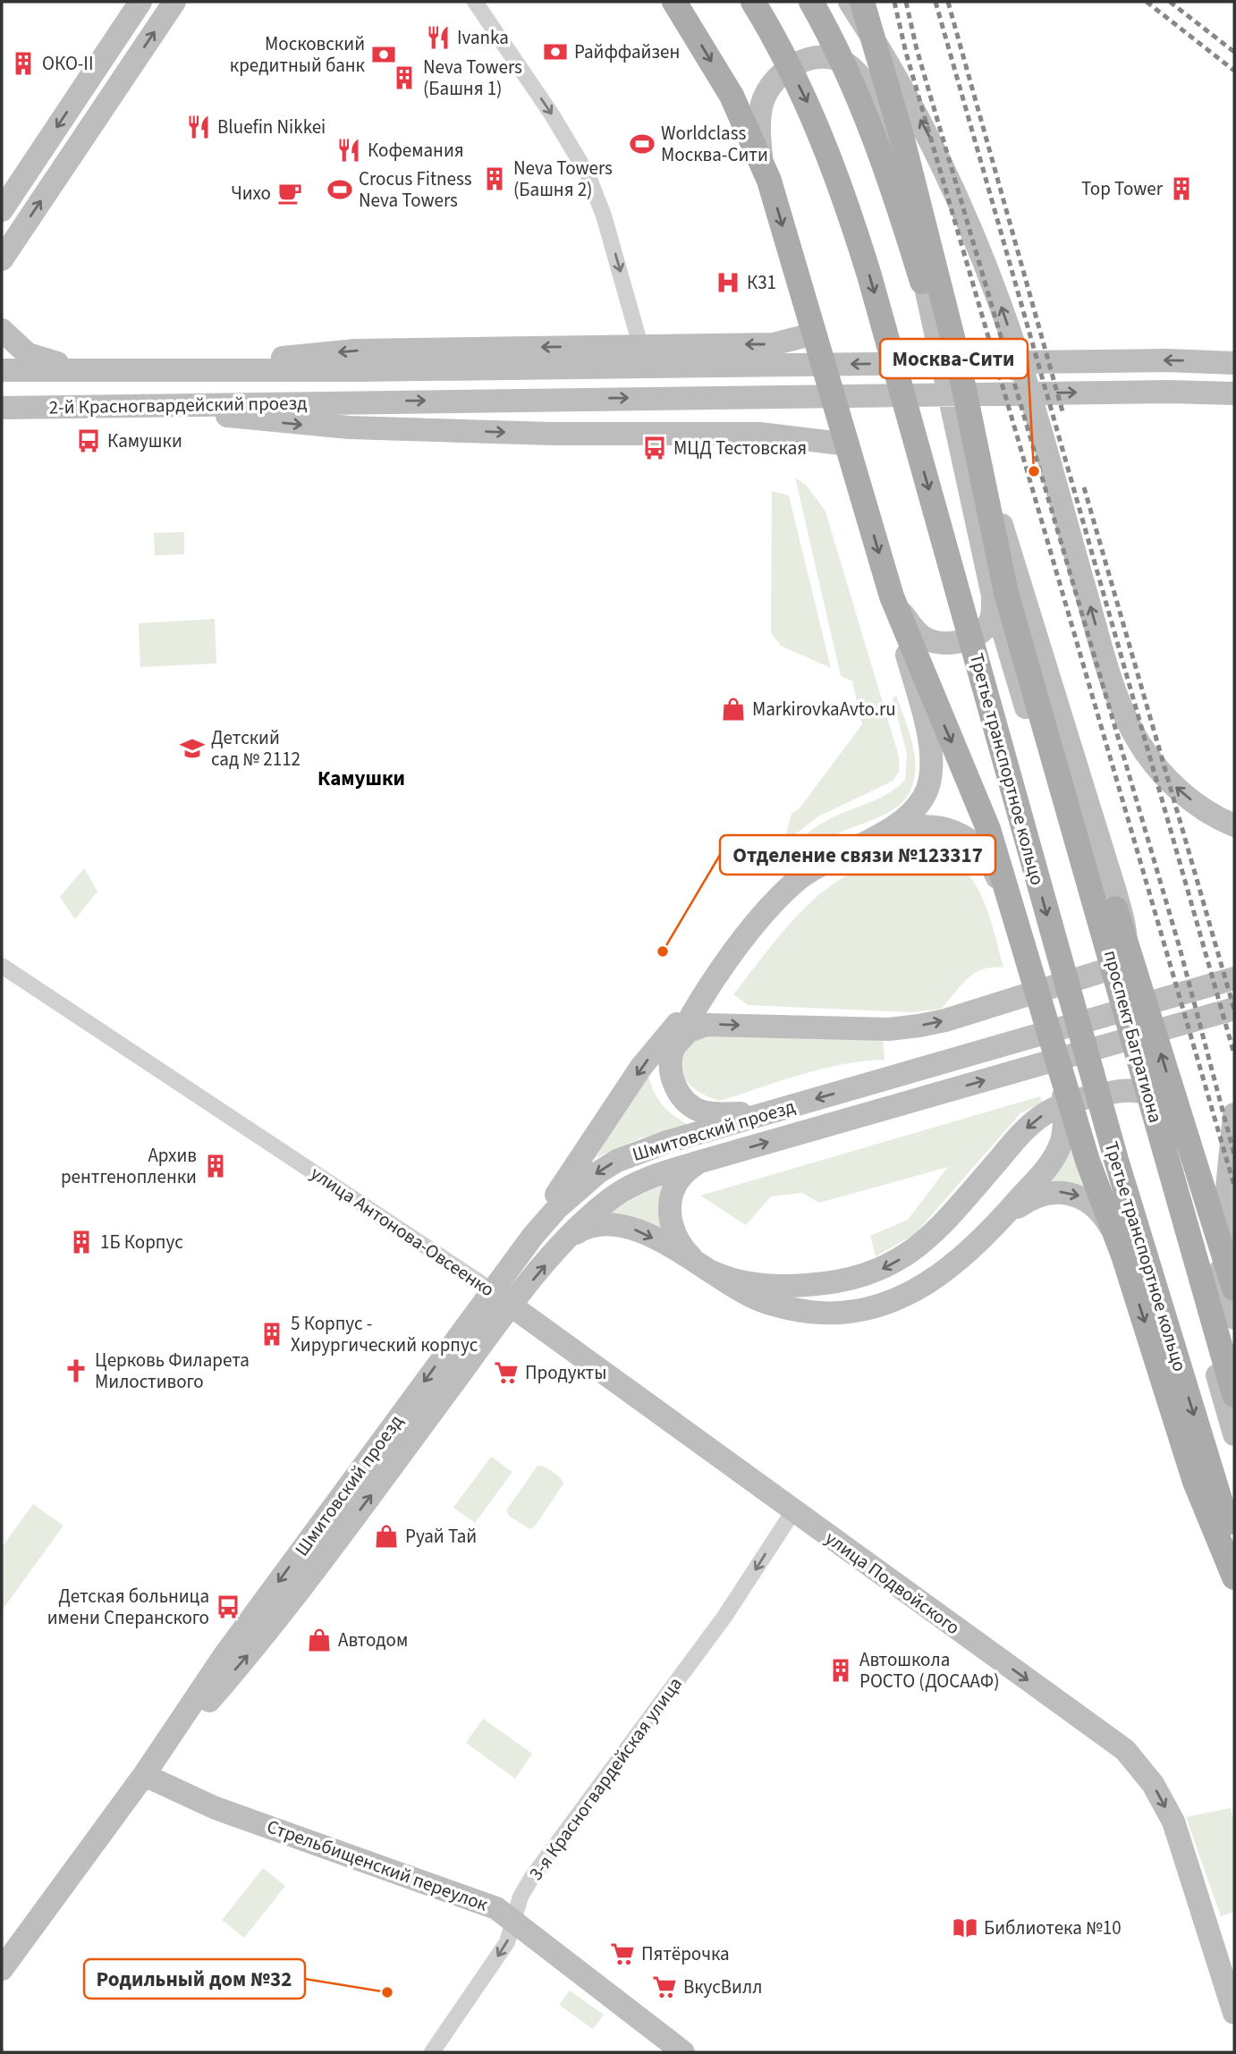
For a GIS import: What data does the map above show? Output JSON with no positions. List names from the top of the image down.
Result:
{
  "streets": {
    "main road": [
      "2-й Красногвардейский проезд",
      "Третье транспортное кольцо",
      "проспект Багратиона",
      "Шмитовский проезд",
      "улица Антонова-Овсеенко",
      "улица Подвойского",
      "Стрельбищенский переулок"
    ],
    "street": ["3-я Красногвардейская улица"]
  },
  "crossings": [
    ["Шмитовский проезд", "улица Антонова-Овсеенко"],
    ["Шмитовский проезд", "Стрельбищенский переулок"],
    ["улица Антонова-Овсеенко", "улица Подвойского"],
    ["улица Антонова-Овсеенко", "3-я Красногвардейская улица"],
    ["улица Подвойского", "3-я Красногвардейская улица"],
    ["3-я Красногвардейская улица", "Стрельбищенский переулок"]
  ],
  "one_way": ["улица Подвойского", "3-я Красногвардейская улица"],
  "districts": ["Камушки"],
  "places": {
    "restaurant": ["Ivanka", "Bluefin Nikkei", "Кофемания"],
    "bank": ["Райффайзен", "Московский кредитный банк"],
    "building": [
      "ОКО-II",
      "Neva Towers (Башня 1)",
      "Neva Towers (Башня 2)",
      "Top Tower",
      "Архив рентгенопленки",
      "1Б Корпус",
      "5 Корпус - Хирургический корпус",
      "Автошкола РОСТО (ДОСААФ)"
    ],
    "sports": ["Worldclass Москва-Сити", "Crocus Fitness Neva Towers"],
    "cafe": ["Чихо"],
    "hospital": ["К31"],
    "bus stop": ["Камушки", "МЦД Тестовская", "Детская больница имени Сперанского"],
    "other": ["Москва-Сити", "Отделение связи №123317", "Родильный дом №32"],
    "shop": ["MarkirovkaAvto.ru", "Руай Тай", "Автодом"],
    "school or university": ["Детский сад № 2112"],
    "church": ["Церковь Филарета Милостивого"],
    "supermarket": ["Продукты", "Пятёрочка", "ВкусВилл"],
    "library": ["Библиотека №10"]
  }
}
